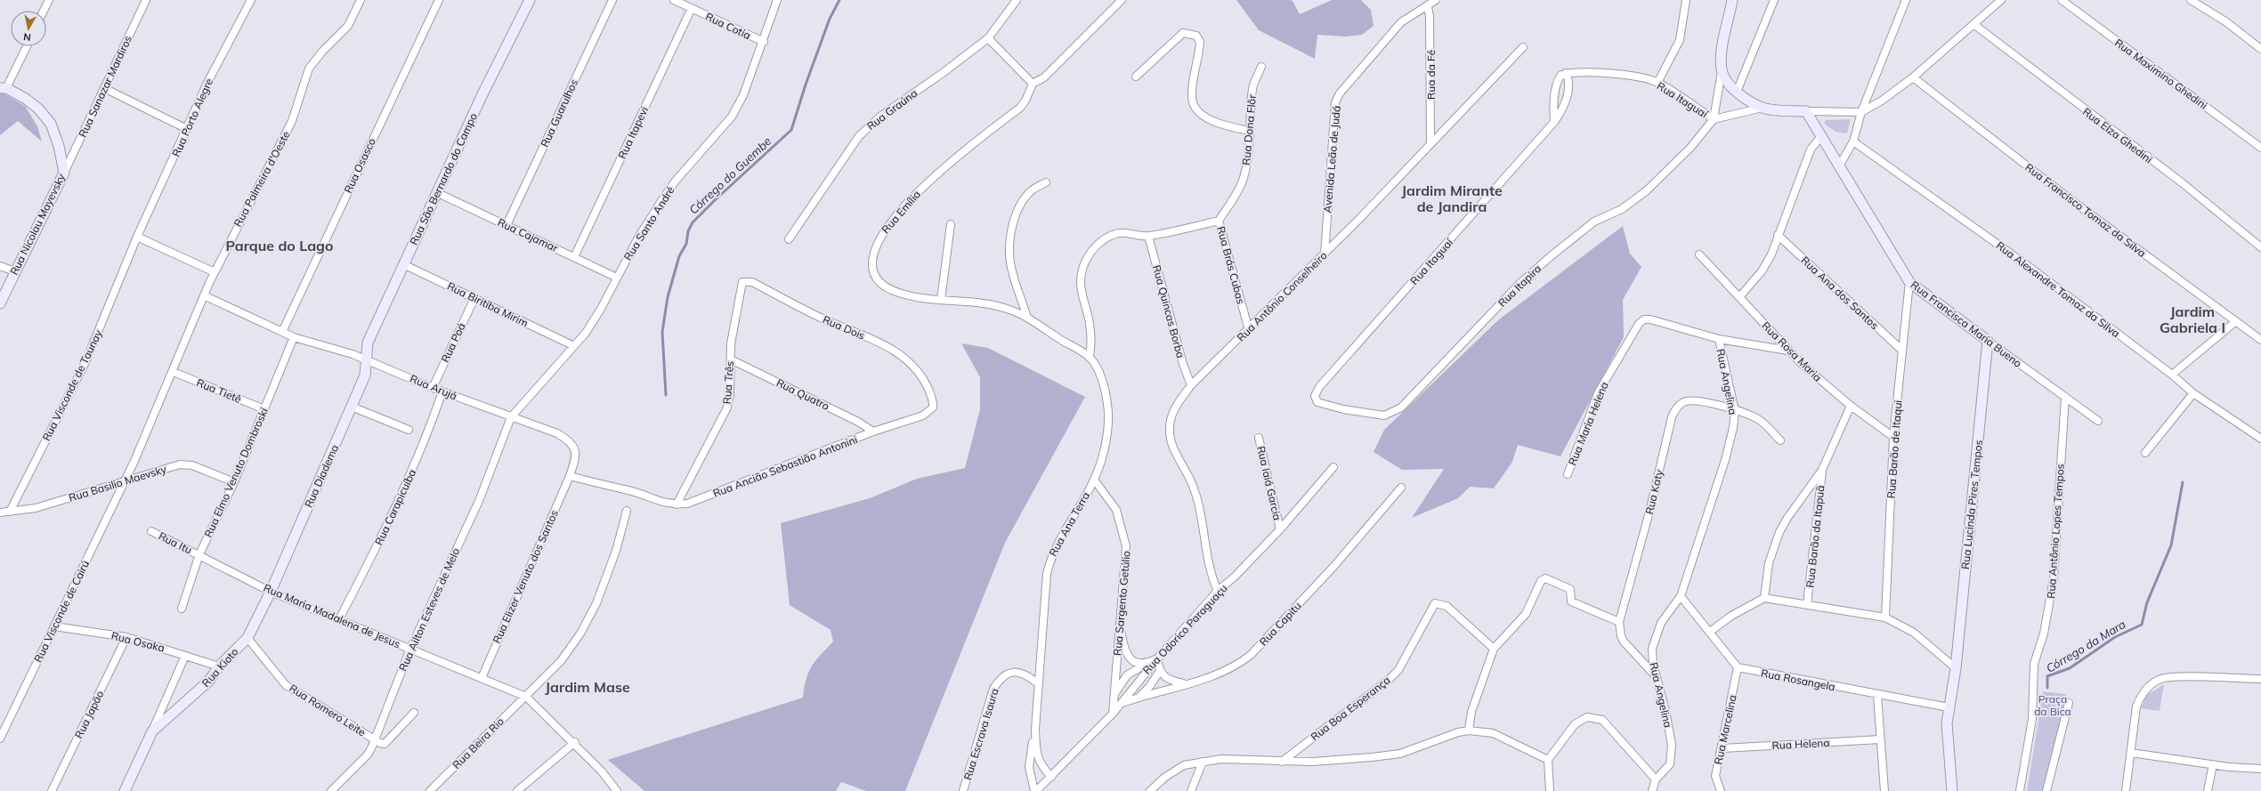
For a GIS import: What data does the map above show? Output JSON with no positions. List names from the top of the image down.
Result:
{
  "streets": {
    "street": [
      "Rua Cotia",
      "Rua Maximino Ghedini",
      "Rua da Fé",
      "Rua Sanazar Mardiros",
      "Rua Itaguaí",
      "Rua Graúna",
      "Rua Guarulhos",
      "Rua Porto Alegre",
      "Rua Dona Flôr",
      "Rua Itapevi",
      "Rua Elza Ghedini",
      "Avenida Leão de Judá",
      "Rua Osasco",
      "Rua Palmeira d'Oeste",
      "Rua São Bernardo do Campo",
      "Rua Francisco Tomaz da Silva",
      "Rua Emília",
      "Rua Santo André",
      "Rua Nicolau Mayevsky",
      "Rua Cajamar",
      "Rua Brás Cubas",
      "Rua Itapira",
      "Rua Alexandre Tomaz da Silva",
      "Rua Ana dos Santos",
      "Rua Antônio Conselheiro",
      "Rua Biritiba Mirim",
      "Rua Quincas Borba",
      "Rua Francisca Maria Bueno",
      "Rua Dois",
      "Rua Poá",
      "Rua Rosa Maria",
      "Rua Angelina",
      "Rua Três",
      "Rua Visconde de Taunay",
      "Rua Arujá",
      "Rua Tietê",
      "Rua Quatro",
      "Rua Maria Helena",
      "Rua Barão de Itaqui",
      "Rua Ancião Sebastião Antonini",
      "Rua Elmo Venuto Dombroski",
      "Rua Diadema",
      "Rua Basilio Maevsky",
      "Rua Iaiá Garcia",
      "Rua Katy",
      "Rua Lucinda Pires Tempos",
      "Rua Carapicuíba",
      "Rua Ana Terra",
      "Rua Antônio Lopes Tempos",
      "Rua Barão da Itapuã",
      "Rua Itu",
      "Rua Elizer Venuto dos Santos",
      "Rua Sargento Getúlio",
      "Rua Ailton Esteves de Melo",
      "Rua Visconde de Cairú",
      "Rua Maria Madalena de Jesus",
      "Rua Capitu",
      "Rua Odorico Paraguaçu",
      "Rua Osaka",
      "Rua Kioto",
      "Rua Rosangela",
      "Rua Boa Esperança",
      "Rua Romero Leite",
      "Rua Japão",
      "Rua Marcelina",
      "Rua Escrava Isaura",
      "Rua Beira Rio",
      "Rua Helena"
    ]
  },
  "crossings": [
    ["Rua Cotia", "Rua Itapevi"],
    ["Rua Cotia", "Rua Santo André"],
    ["Rua da Fé", "Avenida Leão de Judá"],
    ["Rua da Fé", "Rua Antônio Conselheiro"],
    ["Rua Sanazar Mardiros", "Rua Nicolau Mayevsky"],
    ["Rua Itaguaí", "Rua Itapira"],
    ["Rua Guarulhos", "Rua Cajamar"],
    ["Rua Porto Alegre", "Rua Visconde de Taunay"],
    ["Rua Dona Flôr", "Rua Brás Cubas"],
    ["Rua Itapevi", "Rua Cajamar"],
    ["Avenida Leão de Judá", "Rua Antônio Conselheiro"],
    ["Rua Osasco", "Rua Arujá"],
    ["Rua Palmeira d'Oeste", "Rua Arujá"],
    ["Rua Palmeira d'Oeste", "Rua Tietê"],
    ["Rua Palmeira d'Oeste", "Rua Basilio Maevsky"],
    ["Rua Palmeira d'Oeste", "Rua Visconde de Cairú"],
    ["Rua São Bernardo do Campo", "Rua Cajamar"],
    ["Rua São Bernardo do Campo", "Rua Biritiba Mirim"],
    ["Rua São Bernardo do Campo", "Rua Arujá"],
    ["Rua São Bernardo do Campo", "Rua Diadema"],
    ["Rua Santo André", "Rua Cajamar"],
    ["Rua Santo André", "Rua Biritiba Mirim"],
    ["Rua Santo André", "Rua Arujá"],
    ["Rua Santo André", "Rua Ailton Esteves de Melo"],
    ["Rua Brás Cubas", "Rua Antônio Conselheiro"],
    ["Rua Ana dos Santos", "Rua Barão de Itaqui"],
    ["Rua Antônio Conselheiro", "Rua Quincas Borba"],
    ["Rua Antônio Conselheiro", "Rua Odorico Paraguaçu"],
    ["Rua Biritiba Mirim", "Rua Poá"],
    ["Rua Francisca Maria Bueno", "Rua Barão de Itaqui"],
    ["Rua Francisca Maria Bueno", "Rua Lucinda Pires Tempos"],
    ["Rua Francisca Maria Bueno", "Rua Antônio Lopes Tempos"],
    ["Rua Dois", "Rua Três"],
    ["Rua Dois", "Rua Ancião Sebastião Antonini"],
    ["Rua Poá", "Rua Arujá"],
    ["Rua Rosa Maria", "Rua Maria Helena"],
    ["Rua Rosa Maria", "Rua Barão de Itaqui"],
    ["Rua Angelina", "Rua Maria Helena"],
    ["Rua Angelina", "Rua Katy"],
    ["Rua Três", "Rua Quatro"],
    ["Rua Três", "Rua Ancião Sebastião Antonini"],
    ["Rua Visconde de Taunay", "Rua Basilio Maevsky"],
    ["Rua Arujá", "Rua Ancião Sebastião Antonini"],
    ["Rua Arujá", "Rua Elmo Venuto Dombroski"],
    ["Rua Arujá", "Rua Diadema"],
    ["Rua Arujá", "Rua Carapicuíba"],
    ["Rua Arujá", "Rua Elizer Venuto dos Santos"],
    ["Rua Arujá", "Rua Ailton Esteves de Melo"],
    ["Rua Tietê", "Rua Elmo Venuto Dombroski"],
    ["Rua Quatro", "Rua Ancião Sebastião Antonini"],
    ["Rua Ancião Sebastião Antonini", "Rua Elizer Venuto dos Santos"],
    ["Rua Elmo Venuto Dombroski", "Rua Basilio Maevsky"],
    ["Rua Elmo Venuto Dombroski", "Rua Itu"],
    ["Rua Elmo Venuto Dombroski", "Rua Maria Madalena de Jesus"],
    ["Rua Diadema", "Rua Maria Madalena de Jesus"],
    ["Rua Diadema", "Rua Kioto"],
    ["Rua Basilio Maevsky", "Rua Visconde de Cairú"],
    ["Rua Iaiá Garcia", "Rua Odorico Paraguaçu"],
    ["Rua Lucinda Pires Tempos", "Rua Rosangela"],
    ["Rua Carapicuíba", "Rua Maria Madalena de Jesus"],
    ["Rua Ana Terra", "Rua Sargento Getúlio"],
    ["Rua Ana Terra", "Rua Escrava Isaura"],
    ["Rua Itu", "Rua Maria Madalena de Jesus"],
    ["Rua Elizer Venuto dos Santos", "Rua Maria Madalena de Jesus"],
    ["Rua Sargento Getúlio", "Rua Odorico Paraguaçu"],
    ["Rua Ailton Esteves de Melo", "Rua Maria Madalena de Jesus"],
    ["Rua Ailton Esteves de Melo", "Rua Romero Leite"],
    ["Rua Visconde de Cairú", "Rua Osaka"],
    ["Rua Maria Madalena de Jesus", "Rua Kioto"],
    ["Rua Maria Madalena de Jesus", "Rua Beira Rio"],
    ["Rua Capitu", "Rua Odorico Paraguaçu"],
    ["Rua Osaka", "Rua Kioto"],
    ["Rua Osaka", "Rua Japão"],
    ["Rua Kioto", "Rua Romero Leite"],
    ["Rua Rosangela", "Rua Marcelina"],
    ["Rua Marcelina", "Rua Helena"]
  ],
  "districts": [
    "Jardim Mirante de Jandira",
    "Parque do Lago",
    "Jardim Gabriela I",
    "Jardim Mase"
  ],
  "water": ["Córrego do Guembe", "Córrego da Mara"],
  "parks": ["Praça da Bica"],
  "north": "bottom"
}
